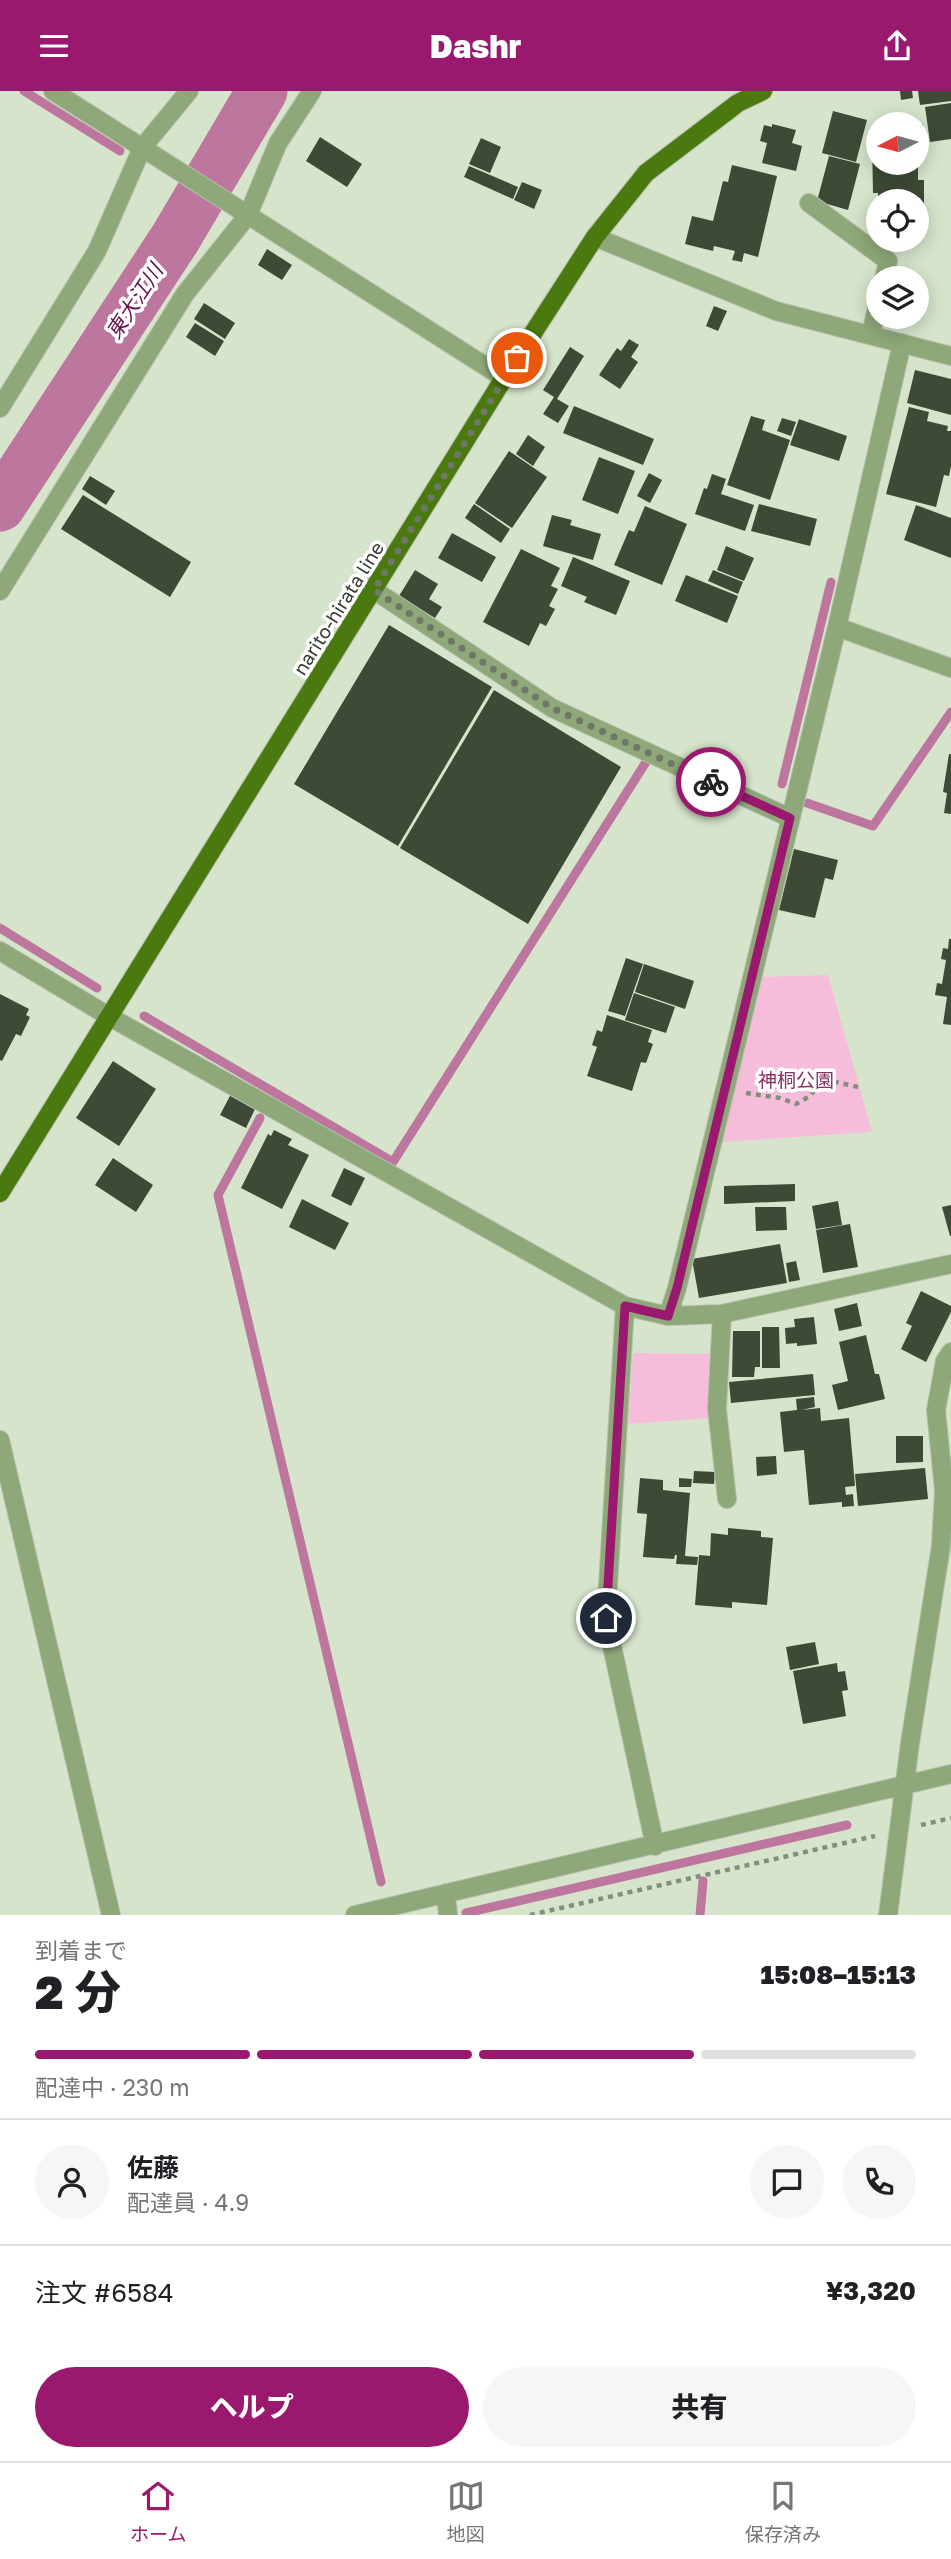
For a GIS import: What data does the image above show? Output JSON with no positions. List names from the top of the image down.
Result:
{
  "streets": {
    "main road": ["narito-hirata line"]
  },
  "water": ["東大江川"],
  "parks": ["神桐公園"],
  "north": "left",
  "page": {
    "header": "Dashr",
    "heading": ["2 分", "到着まで", "15:08–15:13"],
    "panel": [
      "佐藤",
      "配達員 · 4.9",
      "注文 #6584",
      "¥3,320"
    ],
    "bar": "配達中 · 230 m",
    "buttons": ["ヘルプ", "共有"],
    "tabs": ["ホーム", "地図", "保存済み"]
  }
}
